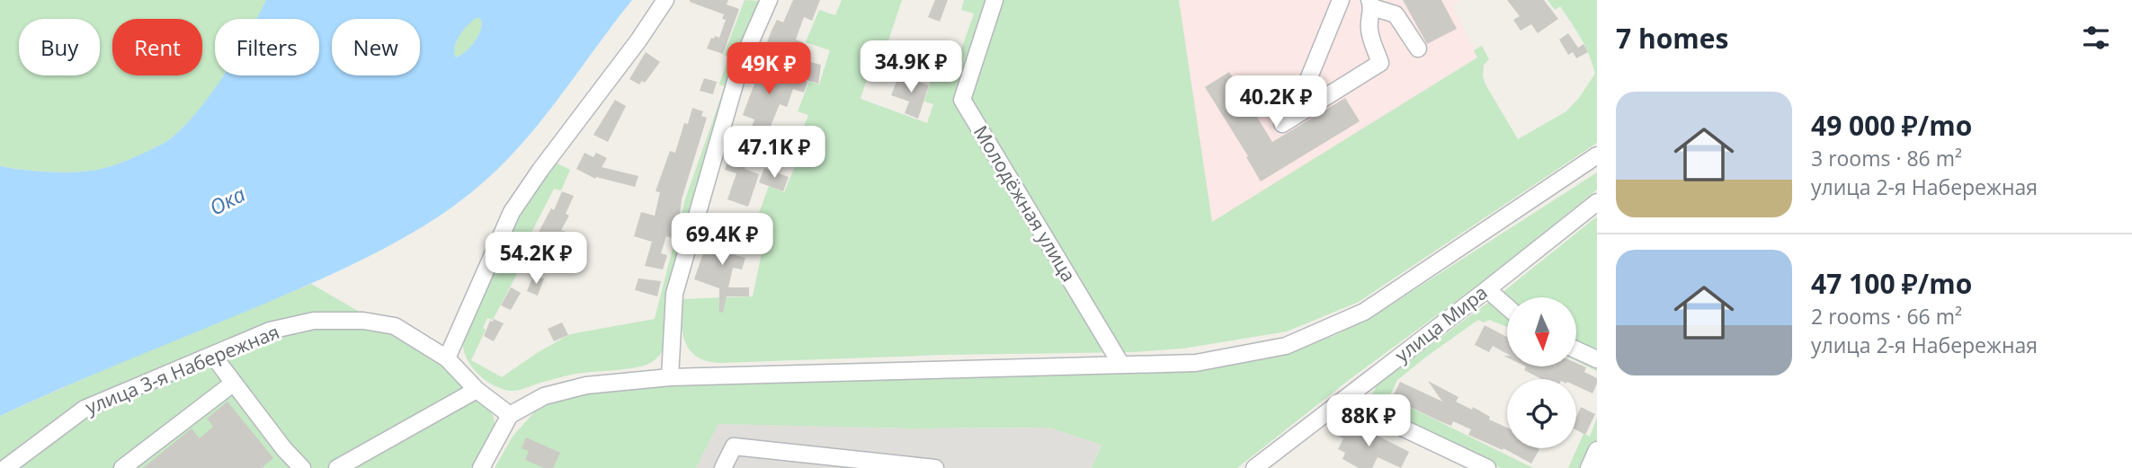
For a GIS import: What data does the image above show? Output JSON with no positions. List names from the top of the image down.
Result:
{
  "streets": {
    "street": ["Молодёжная улица", "улица Мира", "улица 3-я Набережная"]
  },
  "water": ["Ока"],
  "north": "bottom",
  "page": {
    "heading": "7 homes",
    "chip": [
      "Buy",
      "Rent",
      "Filters",
      "New"
    ],
    "price": [
      "34.9K ₽",
      "49K ₽",
      "40.2K ₽",
      "47.1K ₽",
      "69.4K ₽",
      "54.2K ₽",
      "88K ₽"
    ],
    "list": [
      {
        "name": "49 000 ₽/mo",
        "note": "3 rooms · 86 m² · улица 2-я Набережная"
      },
      {
        "name": "47 100 ₽/mo",
        "note": "2 rooms · 66 m² · улица 2-я Набережная"
      }
    ]
  }
}
